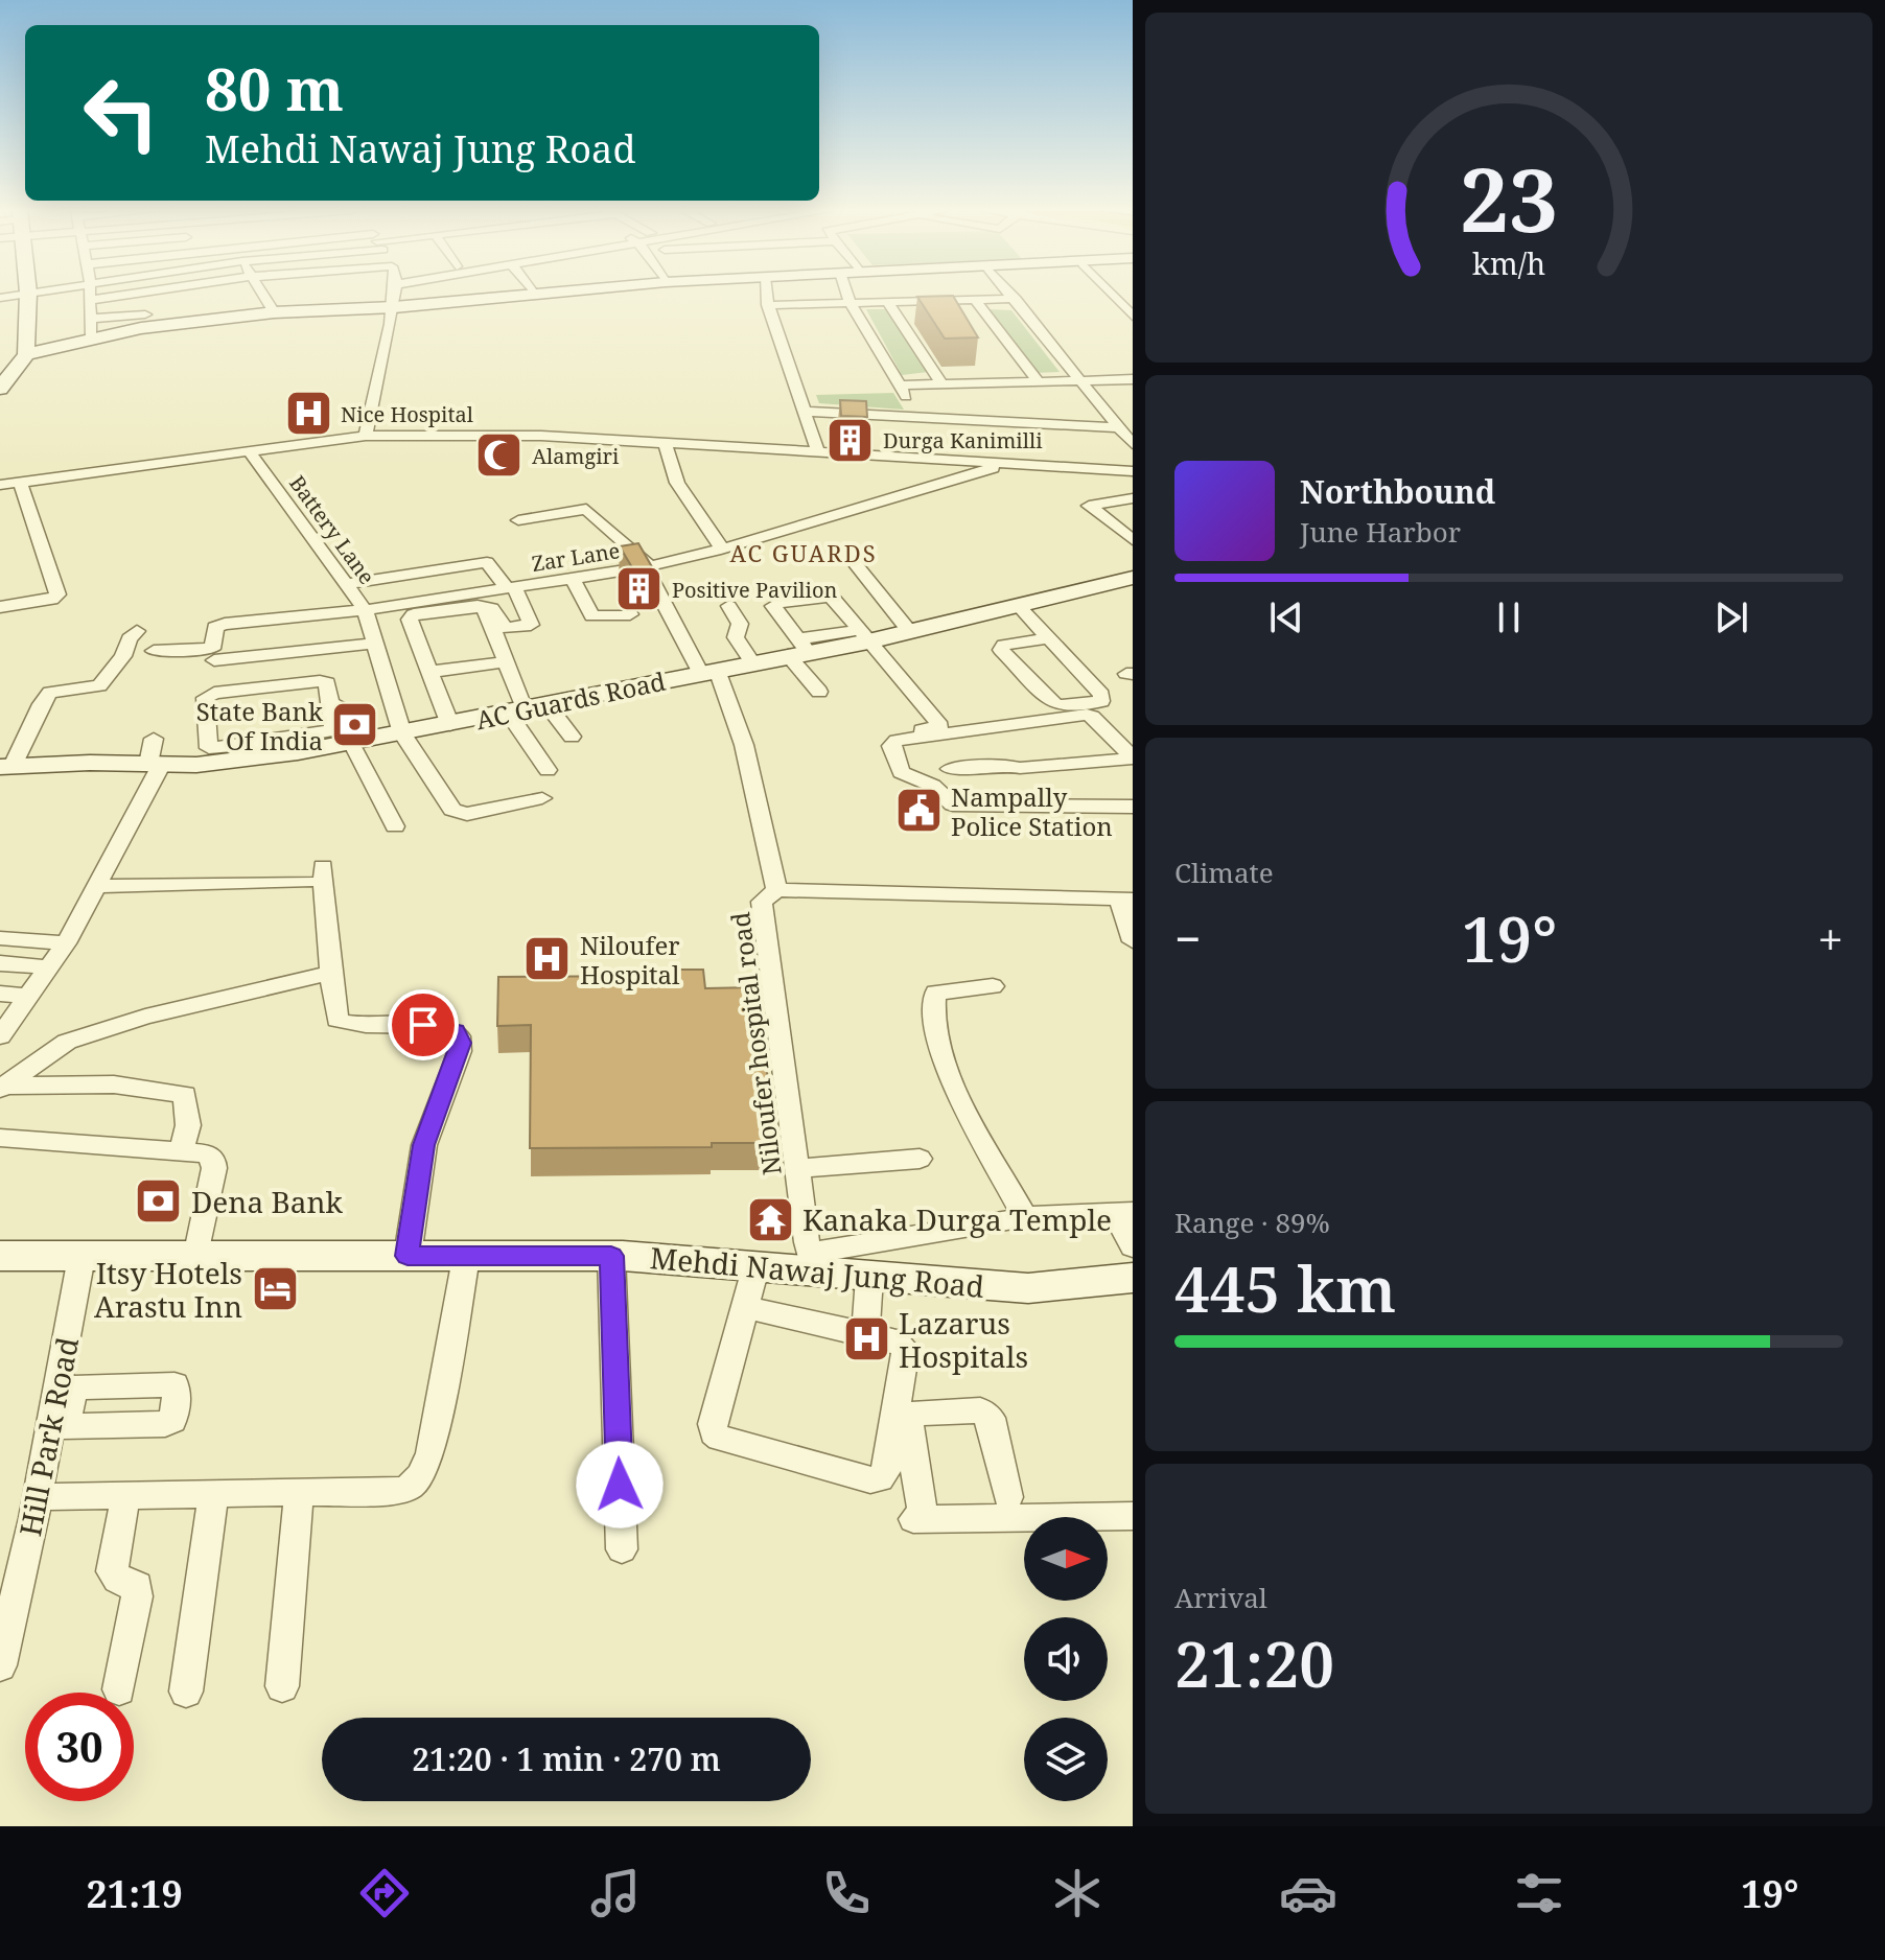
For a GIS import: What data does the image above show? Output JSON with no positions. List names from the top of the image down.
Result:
{
  "streets": {
    "main road": ["AC Guards Road", "Mehdi Nawaj Jung Road"],
    "street": [
      "Battery Lane",
      "Zar Lane",
      "Niloufer hospital road",
      "Hill Park Road"
    ]
  },
  "crossings": [
    ["Battery Lane", "Zar Lane"],
    ["Battery Lane", "AC Guards Road"],
    ["Zar Lane", "Niloufer hospital road"],
    ["AC Guards Road", "Niloufer hospital road"],
    ["Niloufer hospital road", "Mehdi Nawaj Jung Road"],
    ["Mehdi Nawaj Jung Road", "Hill Park Road"]
  ],
  "districts": ["AC GUARDS"],
  "places": {
    "hospital": ["Nice Hospital", "Niloufer Hospital", "Lazarus Hospitals"],
    "building": ["Durga Kanimilli", "Positive Pavilion"],
    "mosque": ["Alamgiri"],
    "bank": ["State Bank Of India", "Dena Bank"],
    "public building": ["Nampally Police Station"],
    "temple": ["Kanaka Durga Temple"],
    "hotel": ["Itsy Hotels Arastu Inn"]
  },
  "north": "right",
  "page": {
    "turn": ["80 m", "Mehdi Nawaj Jung Road"],
    "song": ["Northbound", "June Harbor"],
    "tile": [
      "Climate",
      ["Range · 89%", "445 km"],
      ["Arrival", "21:20"]
    ],
    "heat": ["−", "19°", "+"],
    "limit": "30",
    "trip": "21:20 · 1 min · 270 m",
    "tabs": ["21:19", "19°"],
    "gauge": ["23", "km/h"]
  }
}
